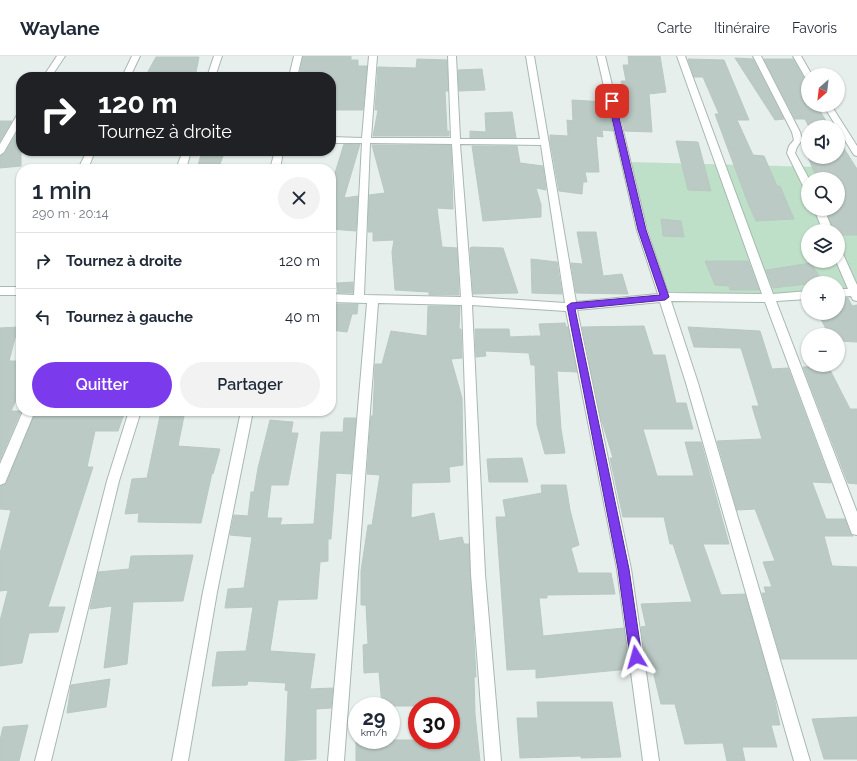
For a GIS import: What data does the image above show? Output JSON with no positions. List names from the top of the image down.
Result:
{
  "north": "bottom left",
  "page": {
    "header": "Waylane",
    "nav": ["Carte", "Itinéraire", "Favoris"],
    "map_buttons": ["+", "−"],
    "turn": ["120 m", "Tournez à droite"],
    "heading": ["1 min", "290 m · 20:14"],
    "list": [
      {
        "name": "Tournez à droite",
        "value": "120 m"
      },
      {
        "name": "Tournez à gauche",
        "value": "40 m"
      }
    ],
    "buttons": ["Quitter", "Partager"],
    "speed": "29 km/h",
    "limit": "30"
  }
}
